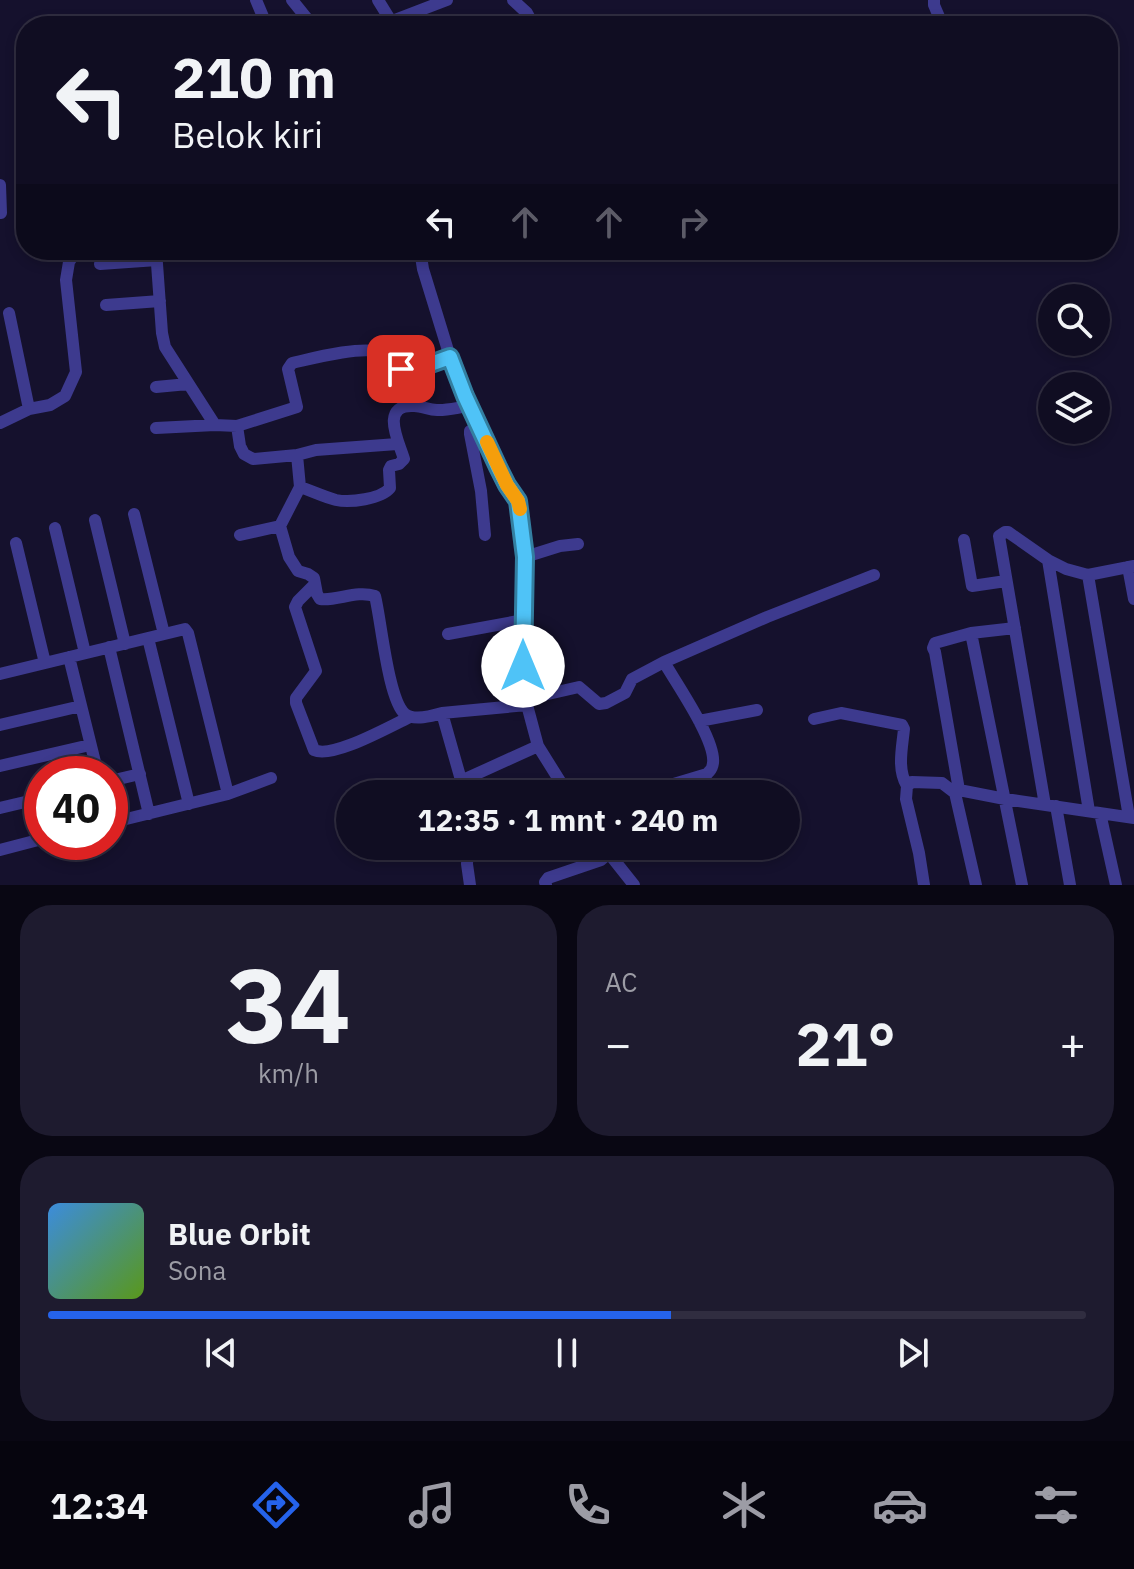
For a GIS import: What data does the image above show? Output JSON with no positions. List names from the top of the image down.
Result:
{
  "page": {
    "turn": ["210 m", "Belok kiri"],
    "limit": "40",
    "trip": "12:35 · 1 mnt · 240 m",
    "tile": [
      ["34", "km/h"],
      "AC"
    ],
    "heat": ["−", "21°", "+"],
    "song": ["Blue Orbit", "Sona"],
    "tabs": "12:34"
  }
}
